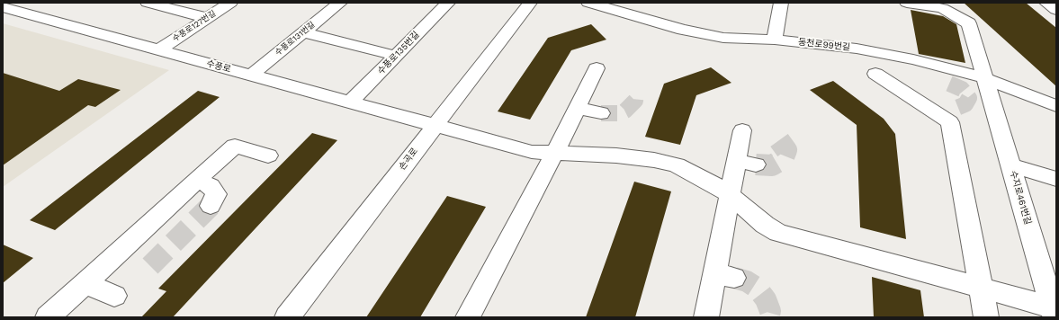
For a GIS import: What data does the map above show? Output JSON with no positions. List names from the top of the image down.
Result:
{
  "streets": {
    "street": [
      "수풍로127번길",
      "수풍로131번길",
      "동천로99번길",
      "수풍로135번길",
      "수풍로",
      "손곡로",
      "수지로461번길"
    ]
  },
  "crossings": [
    ["수풍로127번길", "수풍로"],
    ["수풍로131번길", "수풍로"],
    ["동천로99번길", "수지로461번길"],
    ["수풍로135번길", "수풍로"],
    ["수풍로", "손곡로"],
    ["수풍로", "수지로461번길"]
  ]
}
